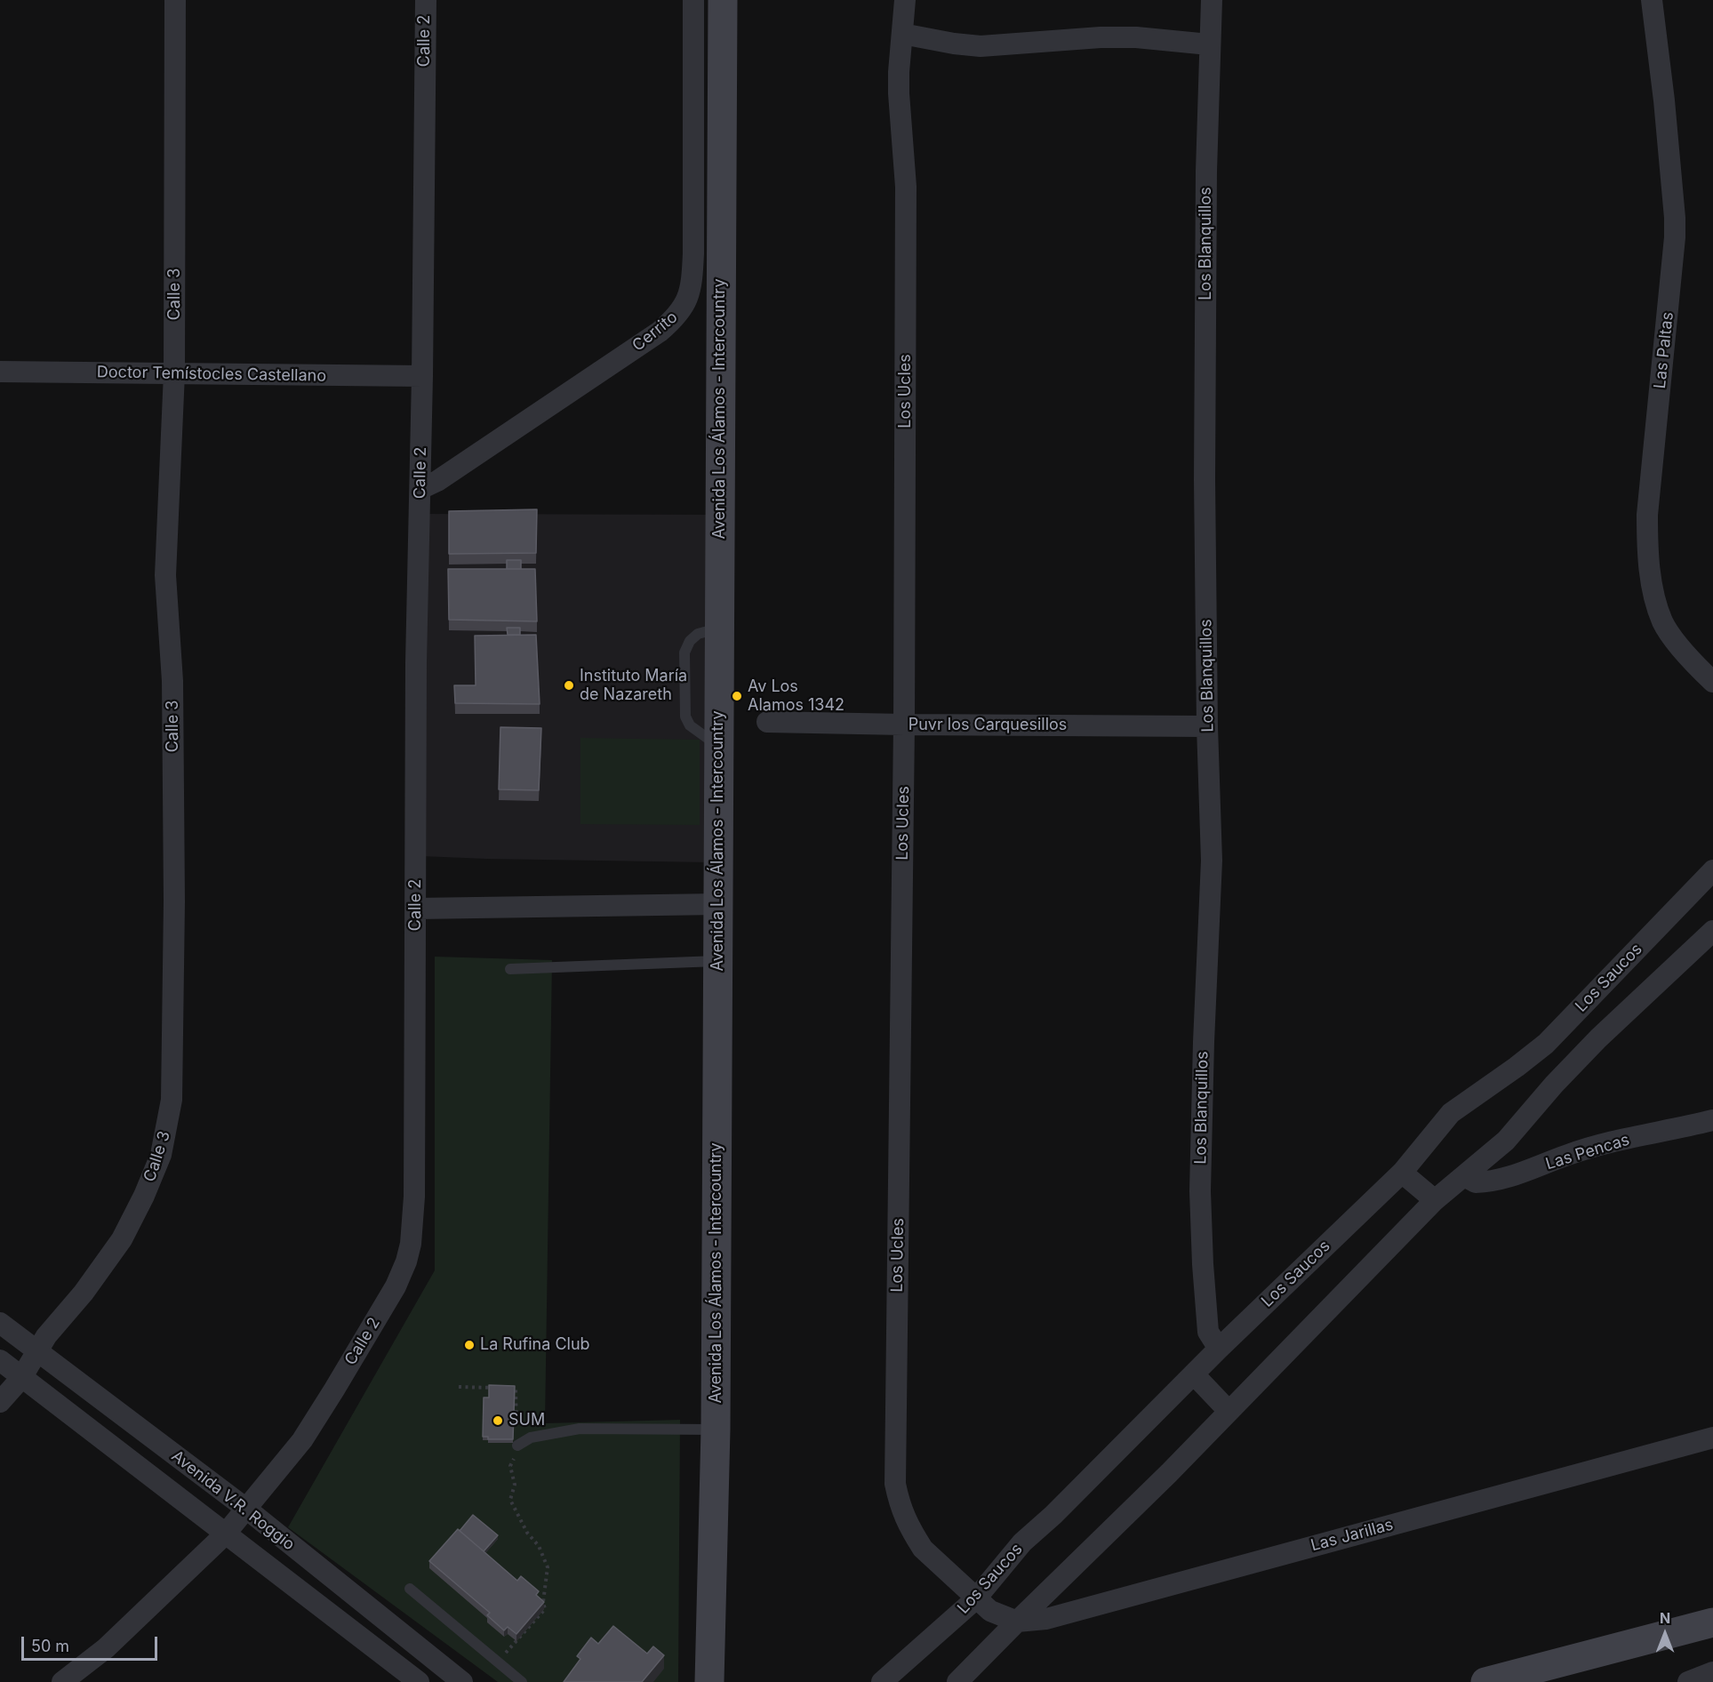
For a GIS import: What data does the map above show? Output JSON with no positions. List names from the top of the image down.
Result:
{
  "streets": {
    "main road": ["Avenida Los Álamos - Intercountry"],
    "street": [
      "Calle 2",
      "Los Blanquillos",
      "Calle 3",
      "Cerrito",
      "Las Paltas",
      "Doctor Temístocles Castellano",
      "Los Ucles",
      "Puvr los Carquesillos",
      "Los Saucos",
      "Las Pencas",
      "Avenida V.R. Roggio",
      "Las Jarillas"
    ]
  },
  "crossings": [
    ["Calle 2", "Cerrito"],
    ["Calle 2", "Doctor Temístocles Castellano"],
    ["Calle 2", "Avenida V.R. Roggio"],
    ["Los Blanquillos", "Puvr los Carquesillos"],
    ["Los Blanquillos", "Los Saucos"],
    ["Calle 3", "Doctor Temístocles Castellano"],
    ["Calle 3", "Avenida V.R. Roggio"],
    ["Los Ucles", "Puvr los Carquesillos"],
    ["Los Ucles", "Los Saucos"],
    ["Los Ucles", "Las Jarillas"],
    ["Los Saucos", "Las Jarillas"]
  ],
  "places": [
    "Instituto María de Nazareth",
    "Av Los Alamos 1342",
    "La Rufina Club",
    "SUM"
  ],
  "scale_bar": "50 m",
  "north": "top"
}
